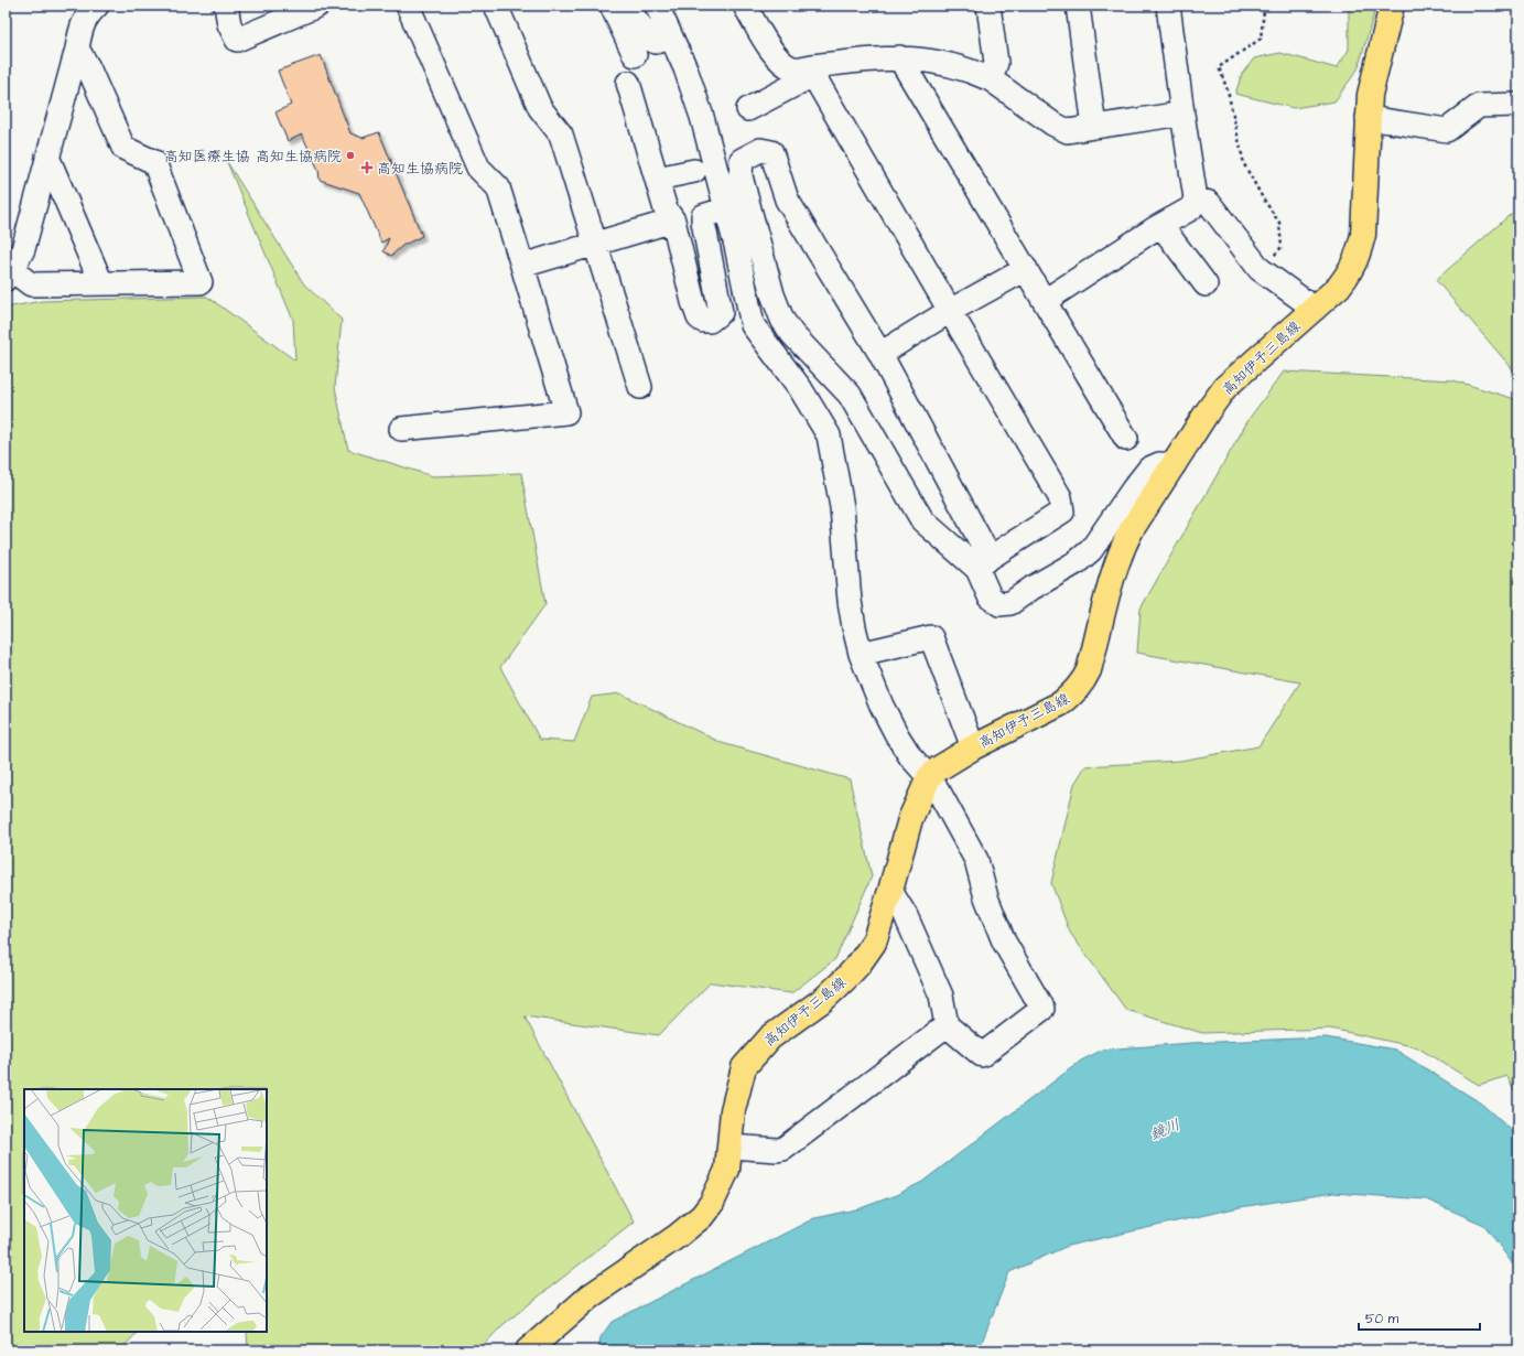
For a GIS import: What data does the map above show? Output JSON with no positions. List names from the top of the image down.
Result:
{
  "streets": {
    "main road": ["高知伊予三島線"]
  },
  "water": ["鏡川"],
  "places": {
    "other": ["高知医療生協 高知生協病院"],
    "health": ["高知生協病院"]
  },
  "scale_bar": "50 m"
}
